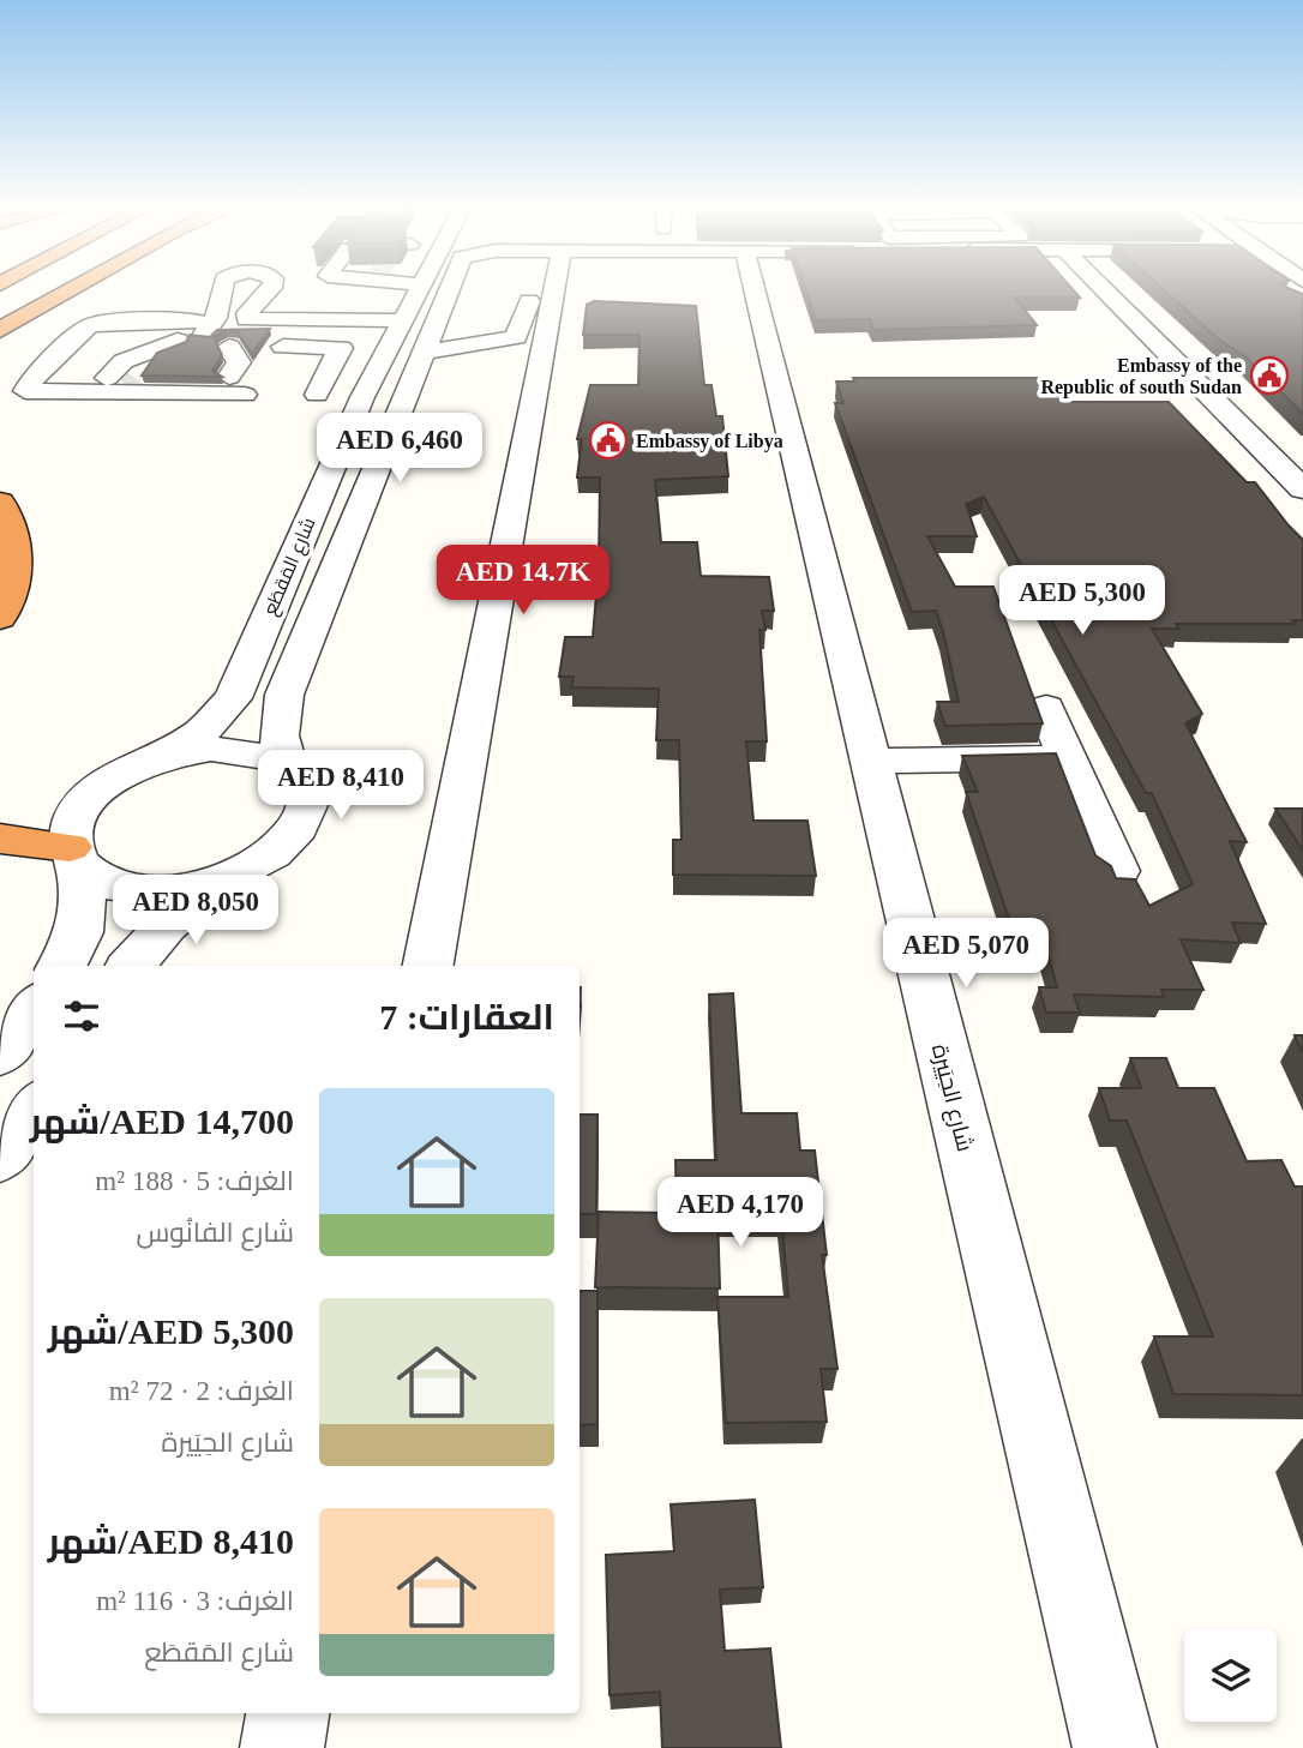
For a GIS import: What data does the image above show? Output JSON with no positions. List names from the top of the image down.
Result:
{
  "streets": {
    "street": ["شارع المَقطَع", "شارع الحِيَيرة"]
  },
  "places": {
    "public building": ["Embassy of the Republic of south Sudan", "Embassy of Libya"]
  },
  "page": {
    "price": [
      "AED 6,460",
      "AED 14.7K",
      "AED 5,300",
      "AED 8,410",
      "AED 8,050",
      "AED 5,070",
      "AED 4,170"
    ],
    "heading": "العقارات: 7",
    "list": [
      {
        "name": "AED 14,700/شهر",
        "note": "الغرف: 5 · 188 m² · شارع الفانُوس"
      },
      {
        "name": "AED 5,300/شهر",
        "note": "الغرف: 2 · 72 m² · شارع الحِيَيرة"
      },
      {
        "name": "AED 8,410/شهر",
        "note": "الغرف: 3 · 116 m² · شارع المَقطَع"
      }
    ]
  }
}
